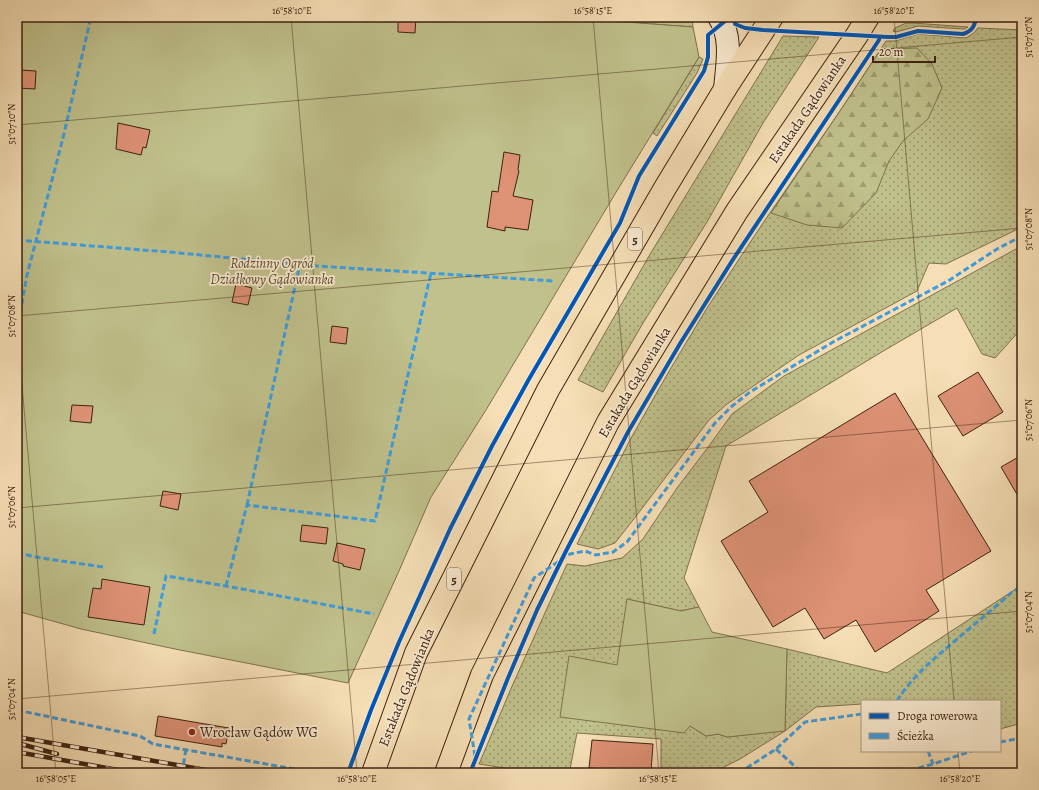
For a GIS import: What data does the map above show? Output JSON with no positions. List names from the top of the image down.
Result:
{
  "streets": {
    "main road": ["Estakada Gądowianka", "5"]
  },
  "parks": ["Rodzinny Ogród Działkowy Gądowianka"],
  "places": ["Wrocław Gądów WG"],
  "legend": ["Droga rowerowa", "Ścieżka"],
  "scale_bar": "20 m",
  "coordinates": [
    "16°58'10\"E",
    "16°58'15\"E",
    "16°58'20\"E",
    "51°07'10\"N",
    "51°07'08\"N",
    "51°07'06\"N",
    "51°07'04\"N",
    "16°58'05\"E"
  ]
}
